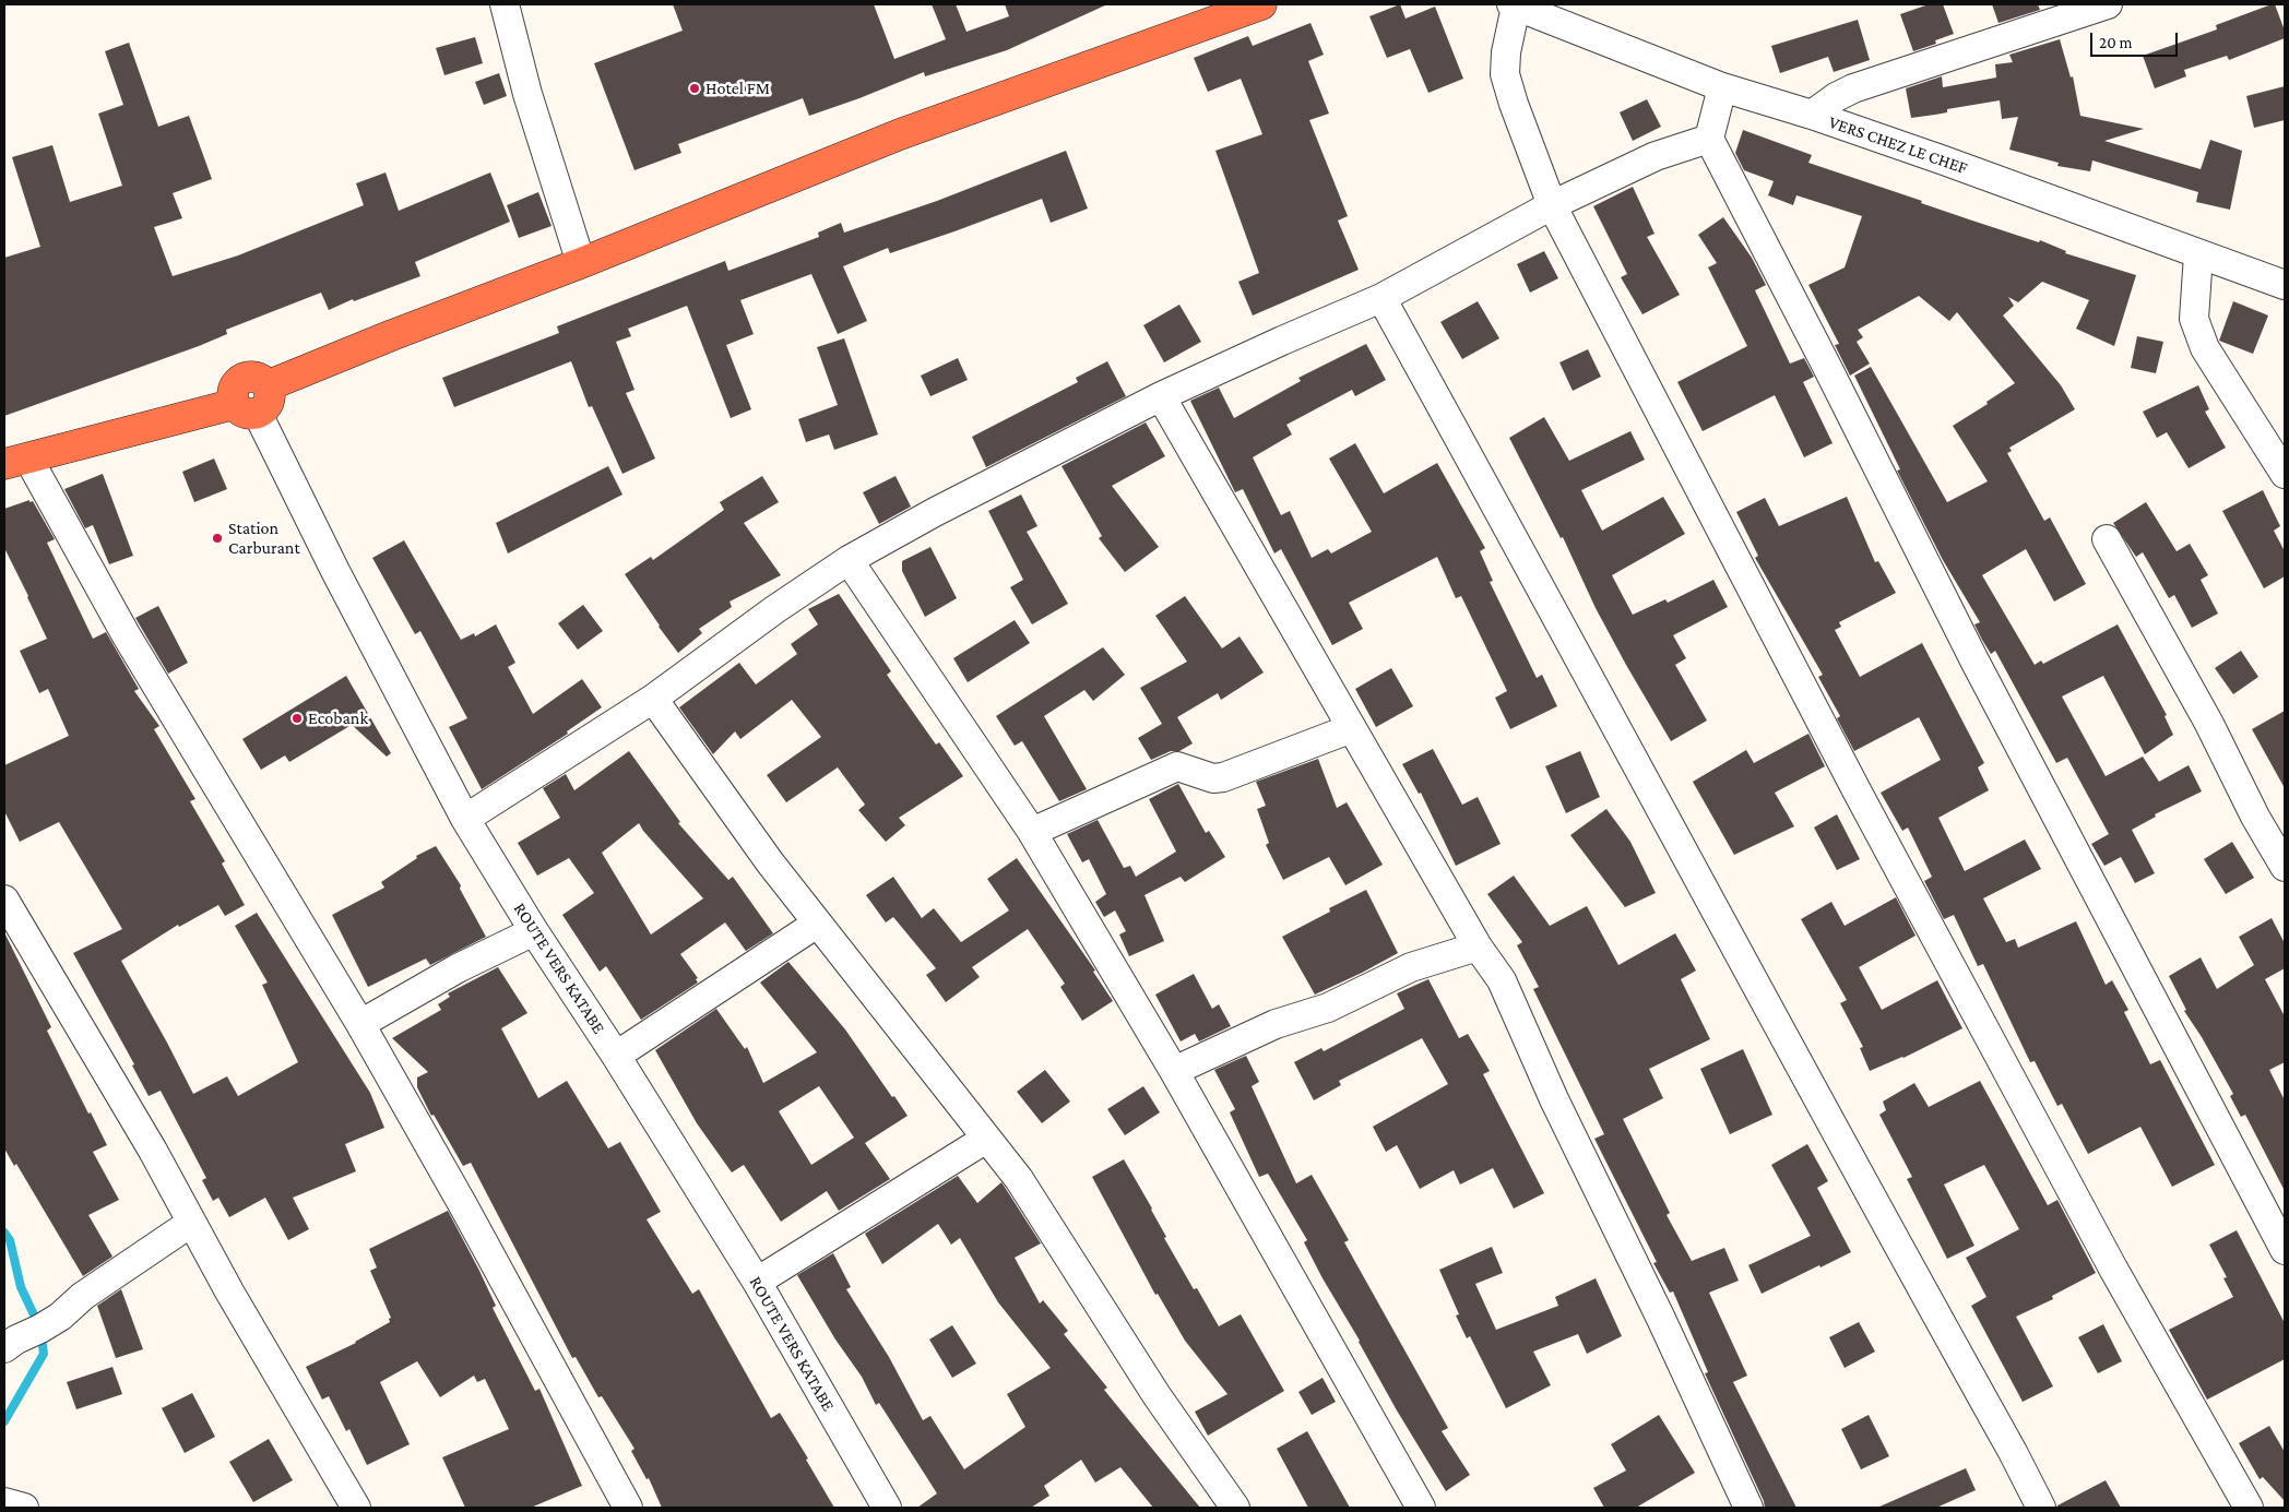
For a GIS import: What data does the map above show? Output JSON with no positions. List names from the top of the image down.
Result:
{
  "streets": {
    "street": ["VERS CHEZ LE CHEF", "ROUTE VERS KATABE"]
  },
  "places": ["Hotel FM", "Station Carburant", "Ecobank"],
  "scale_bar": "20 m"
}
